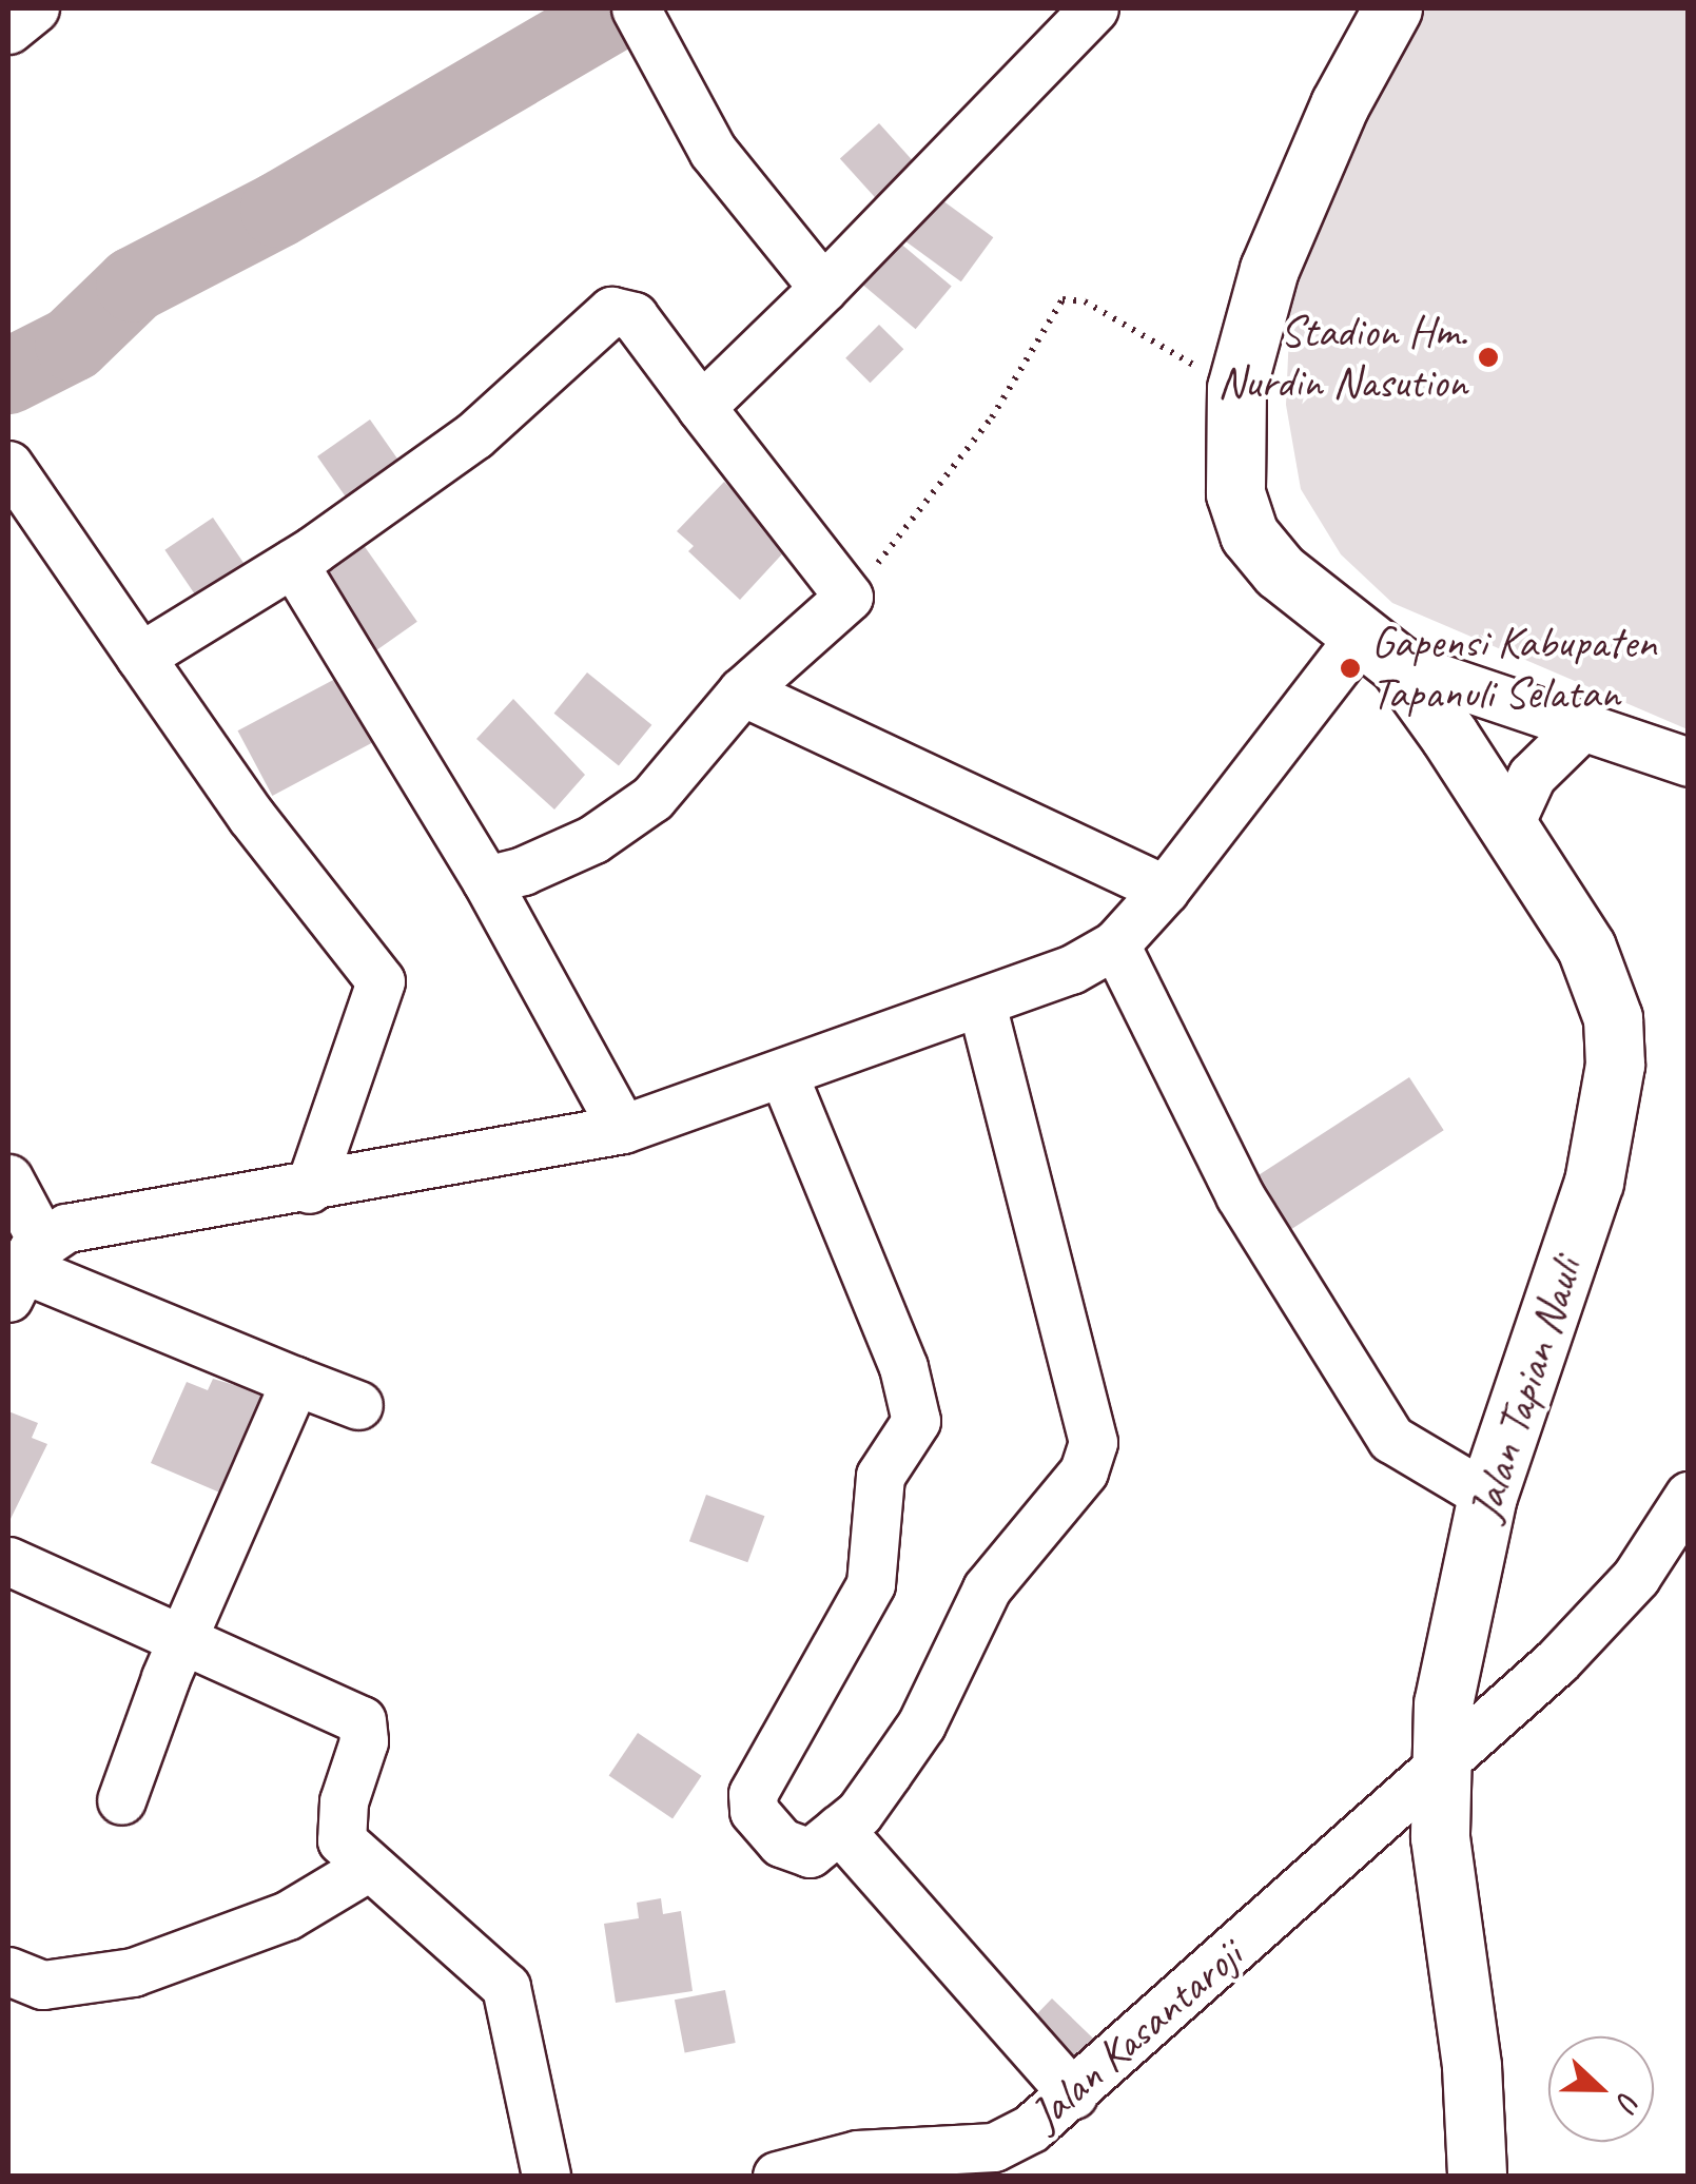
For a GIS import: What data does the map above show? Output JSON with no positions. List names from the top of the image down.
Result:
{
  "streets": {
    "main road": ["Jalan Tapian Nauli"],
    "street": ["Jalan Kasantaroji"]
  },
  "crossings": [
    ["Jalan Tapian Nauli", "Jalan Kasantaroji"]
  ],
  "places": ["Stadion Hm. Nurdin Nasution", "Gapensi Kabupaten Tapanuli Selatan"],
  "north": "right"
}
